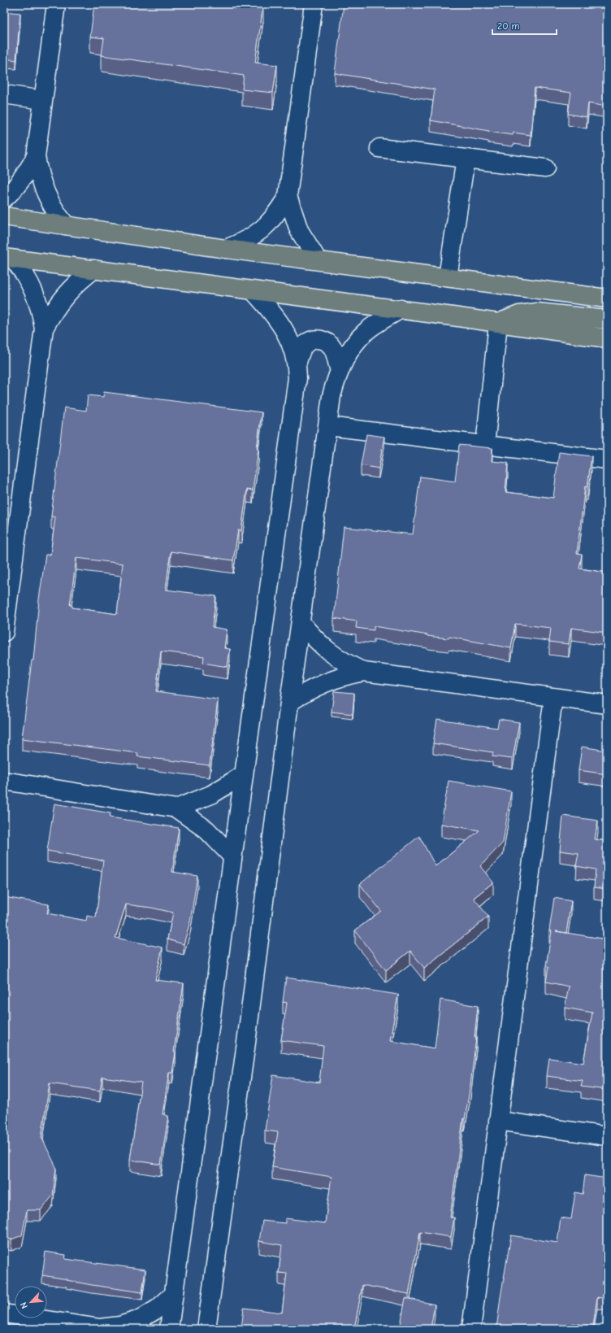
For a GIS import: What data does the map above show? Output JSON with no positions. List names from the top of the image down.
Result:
{
  "scale_bar": "20 m",
  "north": "bottom left"
}
